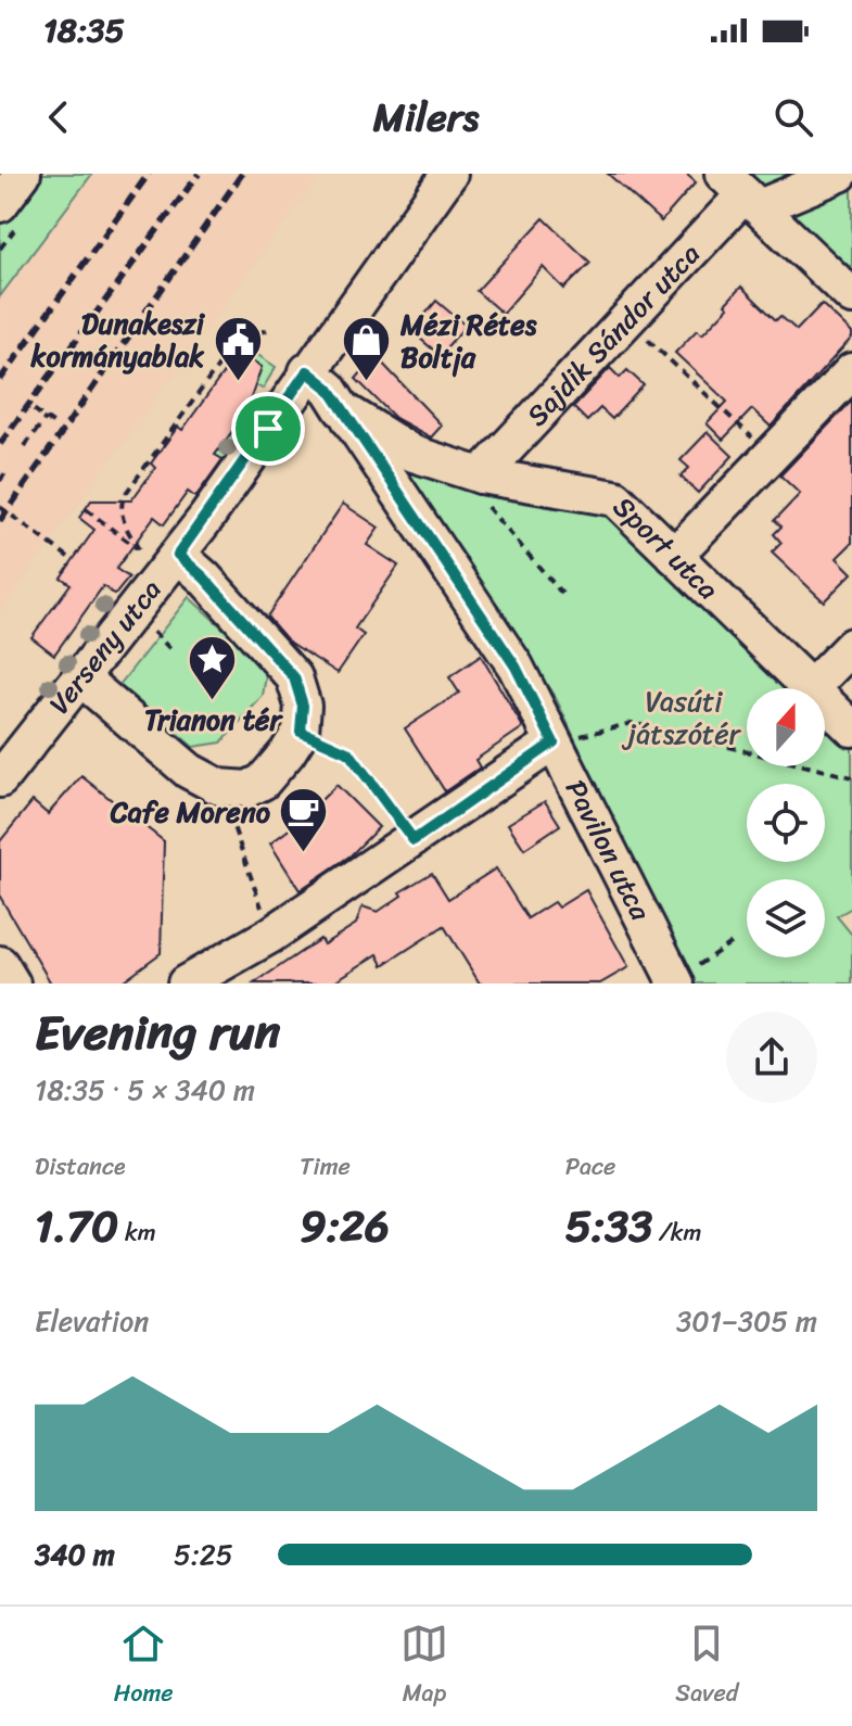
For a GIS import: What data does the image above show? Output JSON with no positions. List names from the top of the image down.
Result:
{
  "streets": {
    "street": [
      "Sajdik Sándor utca",
      "Sport utca",
      "Verseny utca",
      "Pavilon utca"
    ]
  },
  "crossings": [
    ["Sajdik Sándor utca", "Sport utca"],
    ["Sport utca", "Verseny utca"],
    ["Sport utca", "Pavilon utca"]
  ],
  "parks": ["Vasúti játszótér"],
  "places": {
    "public building": ["Dunakeszi kormányablak"],
    "shop": ["Mézi Rétes Boltja"],
    "place": ["Trianon tér"],
    "cafe": ["Cafe Moreno"]
  },
  "north": "top",
  "page": {
    "status": "18:35",
    "header": "Milers",
    "heading": ["Evening run", "18:35 · 5 × 340 m"],
    "stats": [
      ["Distance", "1.70 km"],
      ["Time", "9:26"],
      ["Pace", "5:33 /km"]
    ],
    "chart": ["Elevation", "301–305 m"],
    "list": [
      {
        "name": "340 m",
        "note": "5:25"
      }
    ],
    "tabs": ["Home", "Map", "Saved"]
  }
}
